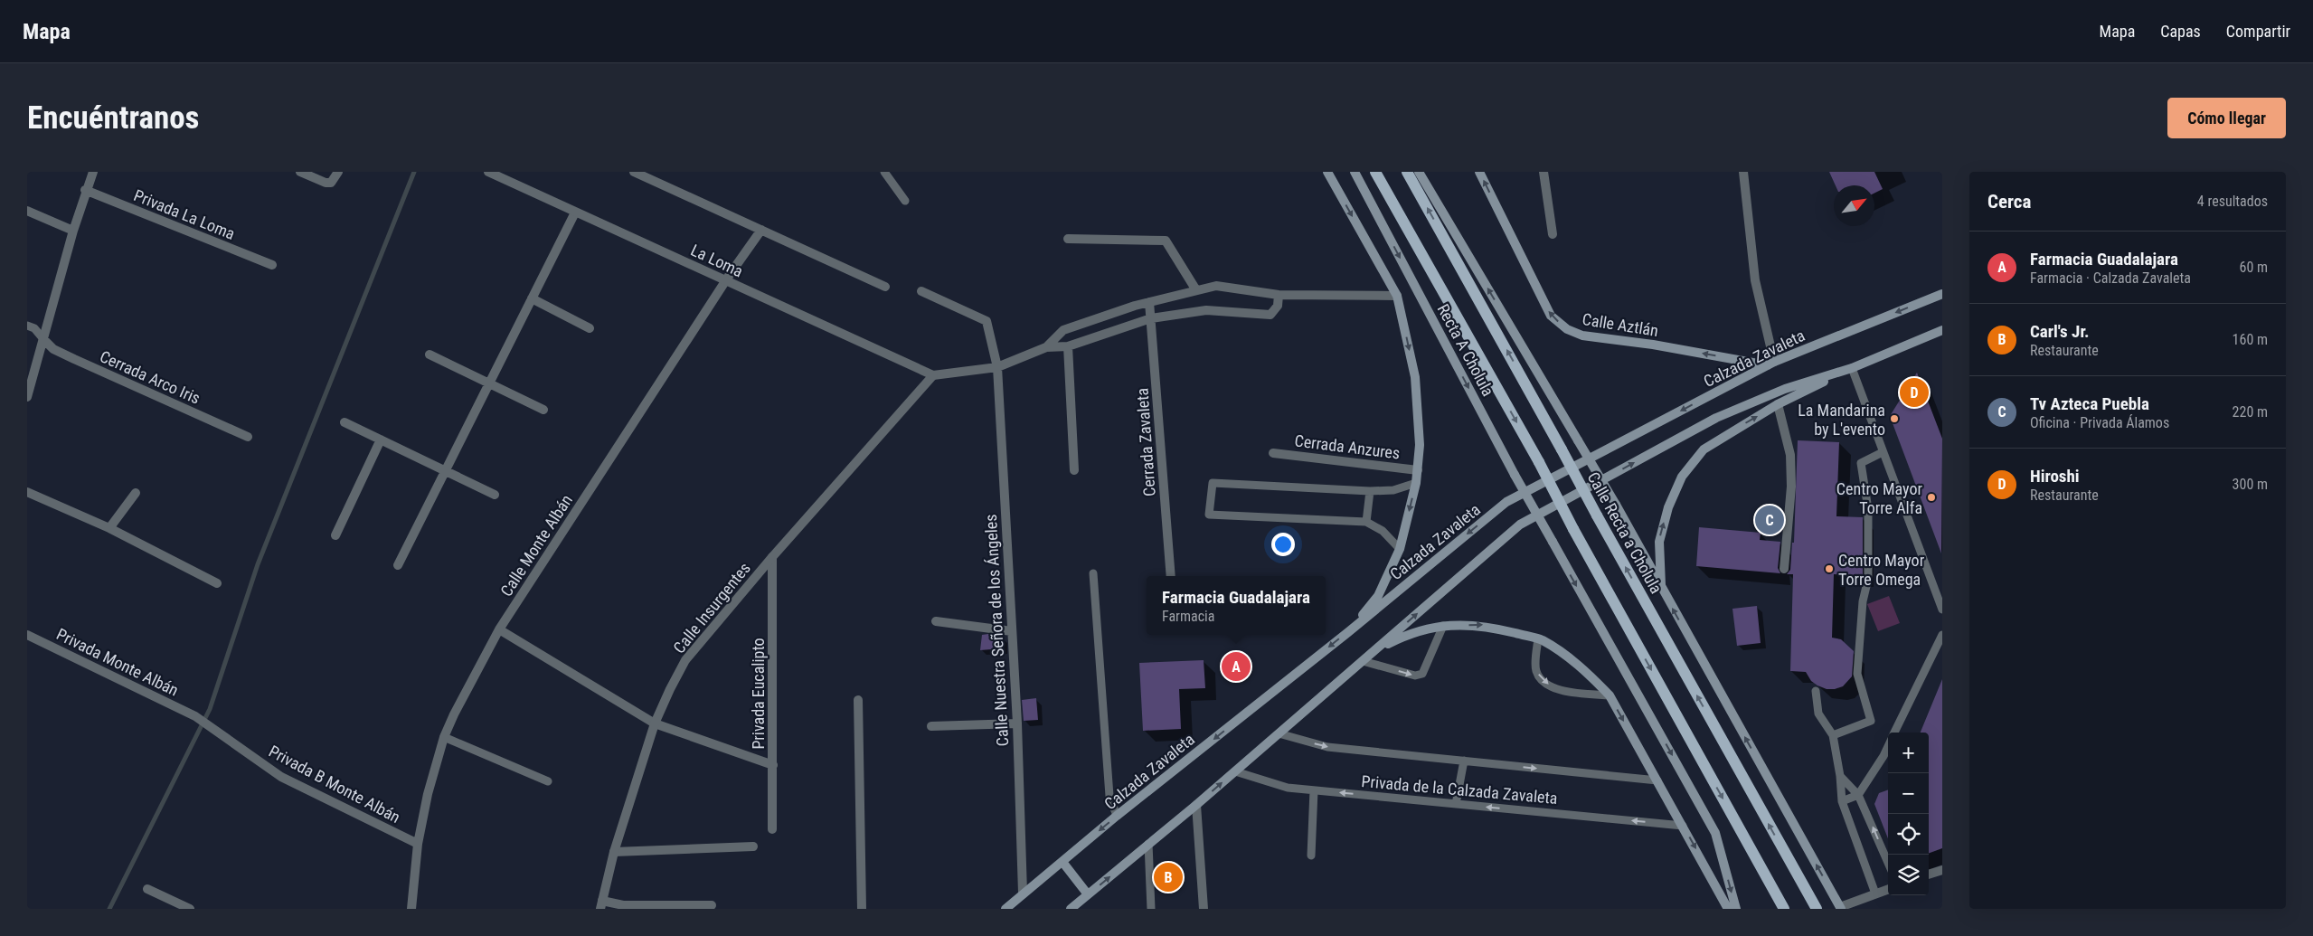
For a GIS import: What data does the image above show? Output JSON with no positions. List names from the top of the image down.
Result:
{
  "streets": {
    "main road": [
      "Calle Aztlán",
      "Recta A Cholula",
      "Calzada Zavaleta",
      "Calle Recta a Cholula"
    ],
    "street": [
      "Privada La Loma",
      "La Loma",
      "Cerrada Arco Iris",
      "Cerrada Zavaleta",
      "Cerrada Anzures",
      "Calle Monte Albán",
      "Calle Insurgentes",
      "Calle Nuestra Señora de los Ángeles",
      "Privada Monte Albán",
      "Privada Eucalipto",
      "Privada B Monte Albán"
    ],
    "lane": ["Privada de la Calzada Zavaleta"]
  },
  "crossings": [
    ["La Loma", "Calle Monte Albán"],
    ["La Loma", "Calle Insurgentes"],
    ["Calle Aztlán", "Calzada Zavaleta"],
    ["Calzada Zavaleta", "Calle Nuestra Señora de los Ángeles"],
    ["Calle Monte Albán", "Privada B Monte Albán"],
    ["Calle Insurgentes", "Privada Eucalipto"],
    ["Privada Monte Albán", "Privada B Monte Albán"]
  ],
  "one_way": ["Calle Aztlán"],
  "places": ["La Mandarina by L'evento", "Centro Mayor Torre Alfa", "Centro Mayor Torre Omega"],
  "north": "top right",
  "page": {
    "header": "Mapa",
    "nav": ["Mapa", "Capas", "Compartir"],
    "buttons": "Cómo llegar",
    "title": "Encuéntranos",
    "heading": ["Cerca", "4 resultados"],
    "list": [
      {
        "mark": "A",
        "name": "Farmacia Guadalajara",
        "note": "Farmacia · Calzada Zavaleta",
        "value": "60 m"
      },
      {
        "mark": "B",
        "name": "Carl's Jr.",
        "note": "Restaurante",
        "value": "160 m"
      },
      {
        "mark": "C",
        "name": "Tv Azteca Puebla",
        "note": "Oficina · Privada Álamos",
        "value": "220 m"
      },
      {
        "mark": "D",
        "name": "Hiroshi",
        "note": "Restaurante",
        "value": "300 m"
      }
    ],
    "pins": [
      "D",
      "C",
      "A",
      "B"
    ],
    "popup": ["Farmacia Guadalajara", "Farmacia"],
    "map_buttons": ["+", "−"]
  }
}
